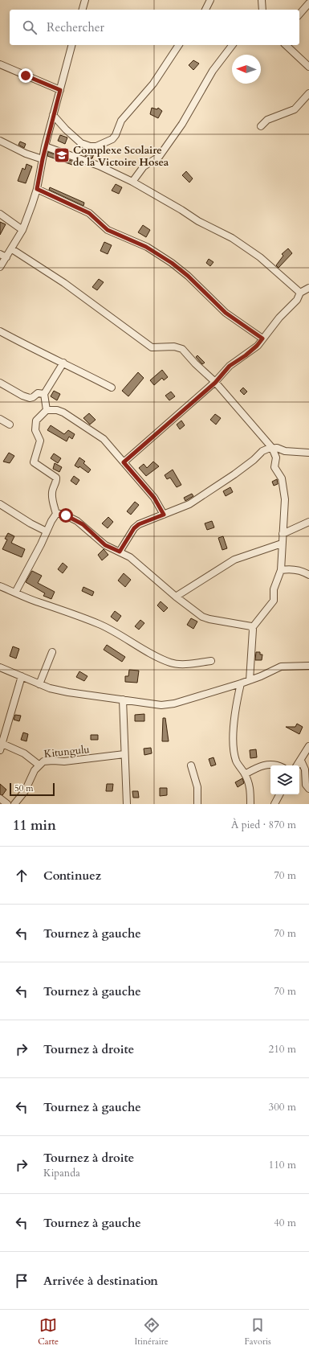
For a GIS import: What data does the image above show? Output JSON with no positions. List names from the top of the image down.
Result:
{
  "streets": {
    "street": ["Kitungulu"]
  },
  "places": {
    "school or university": ["Complexe Scolaire de la Victoire Hosea"]
  },
  "scale_bar": "50 m",
  "north": "left",
  "page": {
    "search": "Rechercher",
    "scale": "50 m",
    "heading": ["11 min", "À pied · 870 m"],
    "list": [
      ["Continuez", "70 m"],
      ["Tournez à gauche", "70 m"],
      ["Tournez à gauche", "70 m"],
      ["Tournez à droite", "210 m"],
      ["Tournez à gauche", "300 m"],
      ["Tournez à droite", "Kipanda", "110 m"],
      ["Tournez à gauche", "40 m"],
      "Arrivée à destination"
    ],
    "nav": ["Carte", "Itinéraire", "Favoris"]
  }
}
